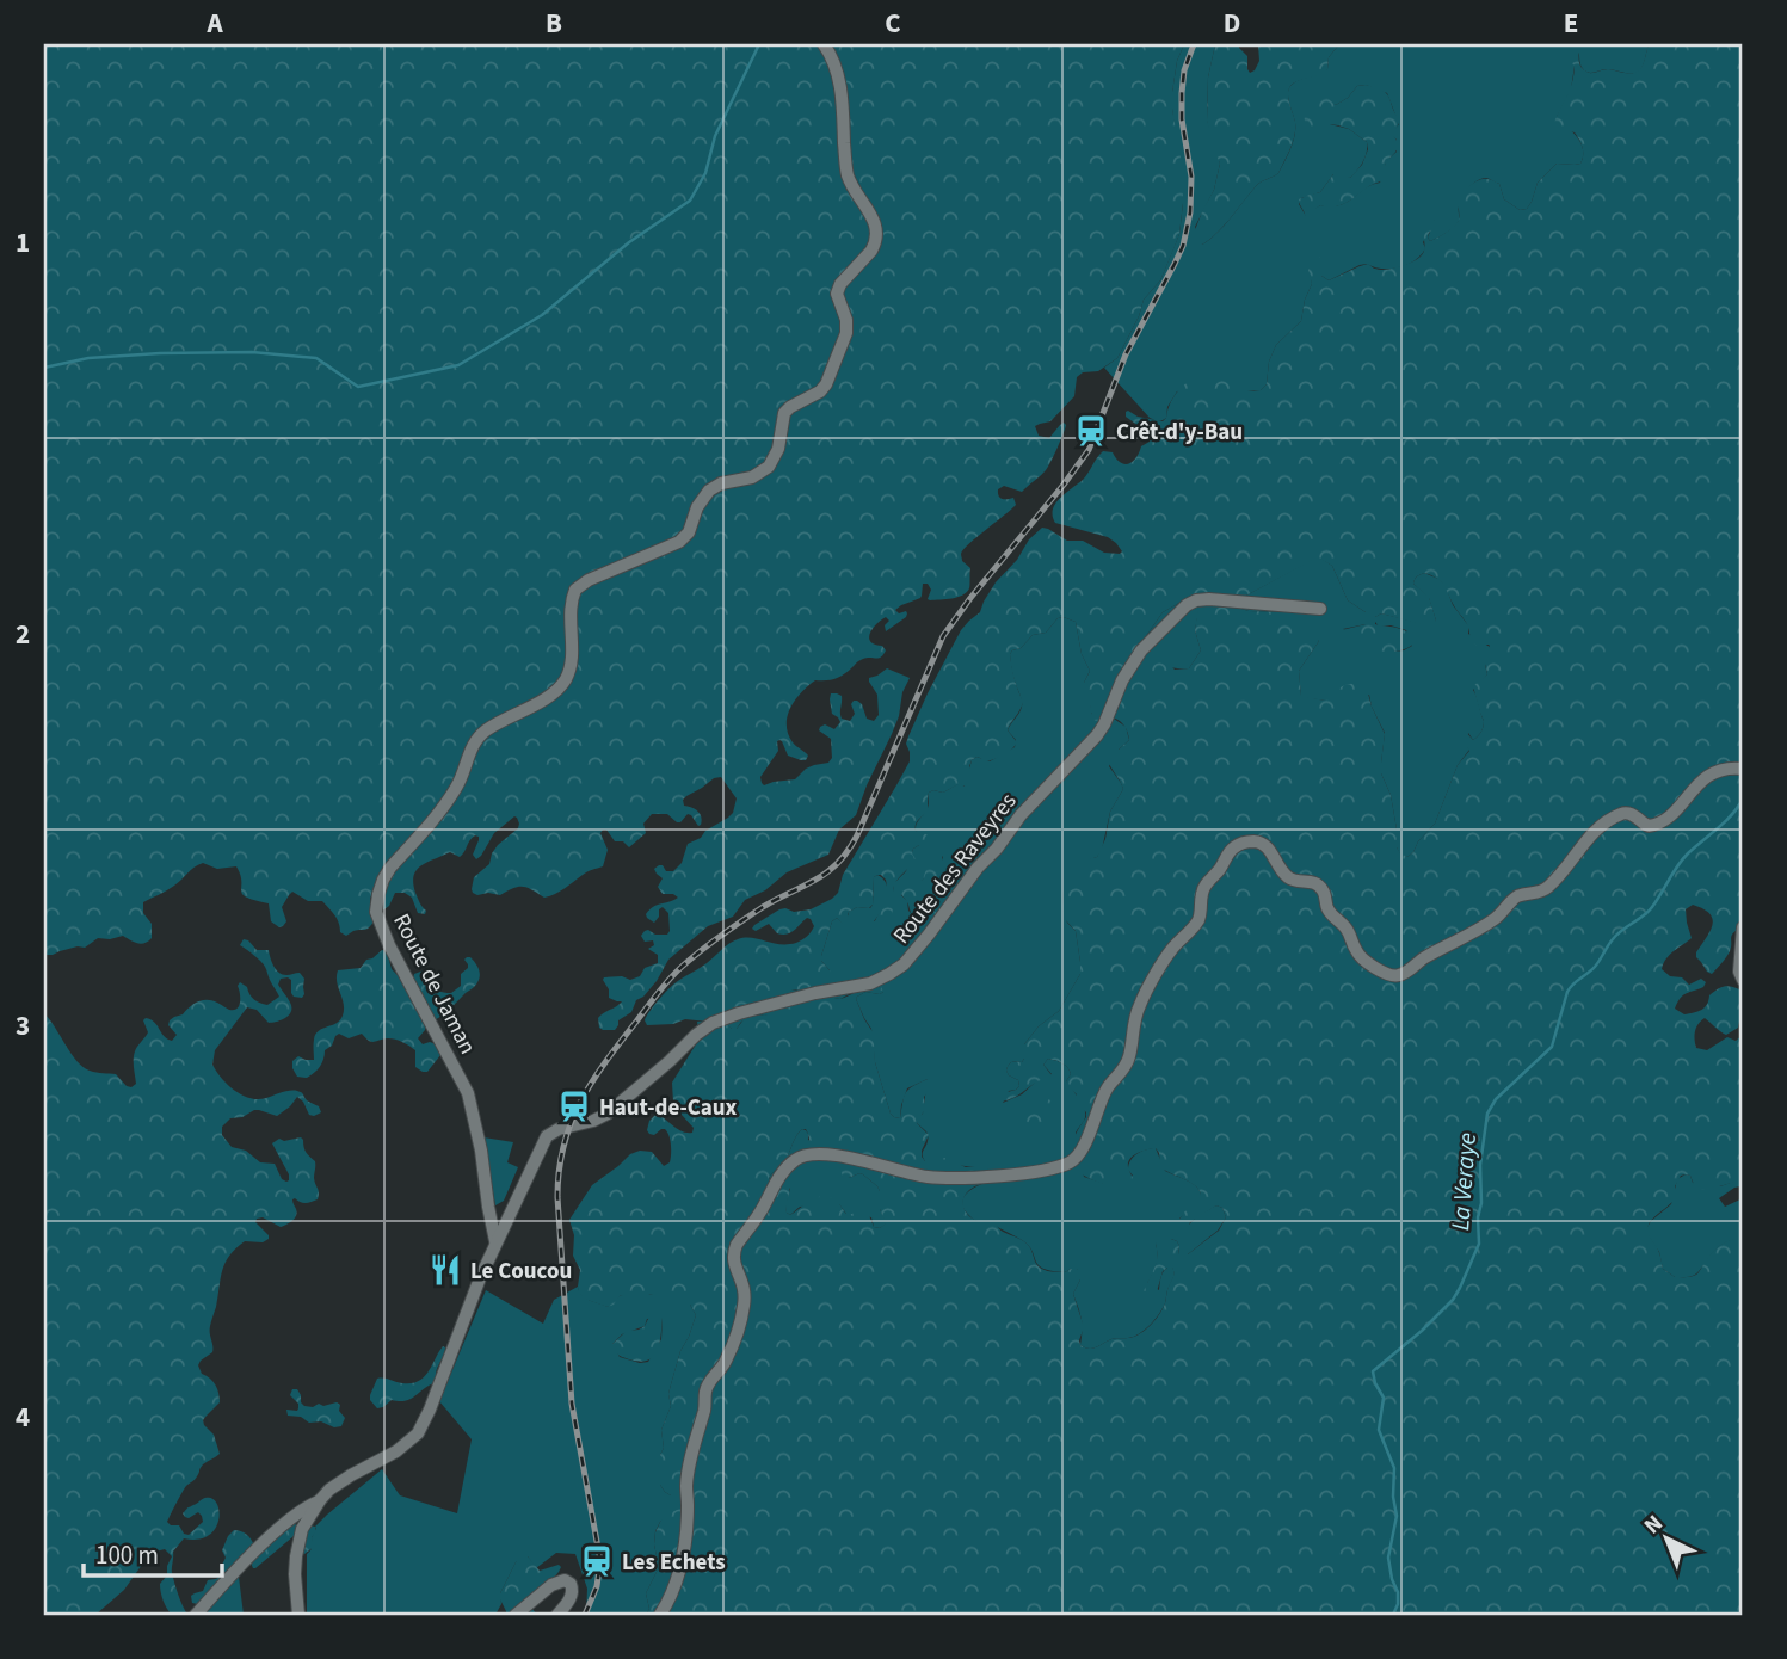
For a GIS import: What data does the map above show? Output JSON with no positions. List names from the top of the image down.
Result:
{
  "streets": {
    "street": ["Route des Raveyres", "Route de Jaman"]
  },
  "crossings": [
    ["Route des Raveyres", "Route de Jaman"]
  ],
  "water": ["La Veraye"],
  "places": {
    "station": ["Crêt-d'y-Bau", "Haut-de-Caux", "Les Echets"],
    "restaurant": ["Le Coucou"]
  },
  "scale_bar": "100 m",
  "north": "top left",
  "grid": {
    "columns": [
      "A",
      "B",
      "C",
      "D",
      "E"
    ],
    "rows": [
      "1",
      "2",
      "3",
      "4"
    ]
  }
}
